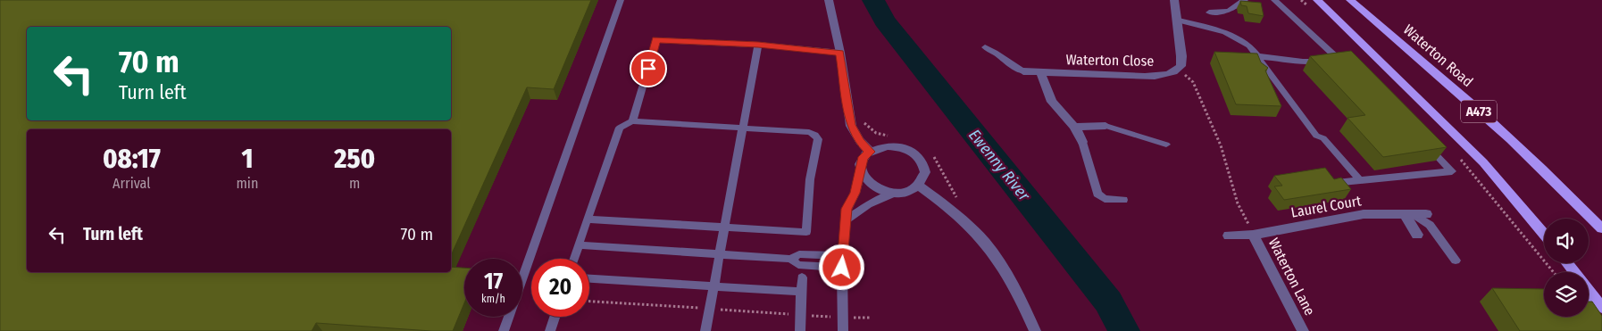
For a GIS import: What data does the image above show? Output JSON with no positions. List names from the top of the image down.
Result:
{
  "streets": {
    "main road": ["Waterton Road", "A473"],
    "street": ["Waterton Close", "Laurel Court", "Waterton Lane"]
  },
  "crossings": [
    ["Laurel Court", "Waterton Lane"]
  ],
  "water": ["Ewenny River"],
  "page": {
    "turn": ["70 m", "Turn left"],
    "eta": [
      "08:17",
      "Arrival",
      "1",
      "min",
      "250",
      "m"
    ],
    "list": [
      {
        "name": "Turn left",
        "value": "70 m"
      }
    ],
    "speed": "17 km/h",
    "limit": "20"
  }
}
